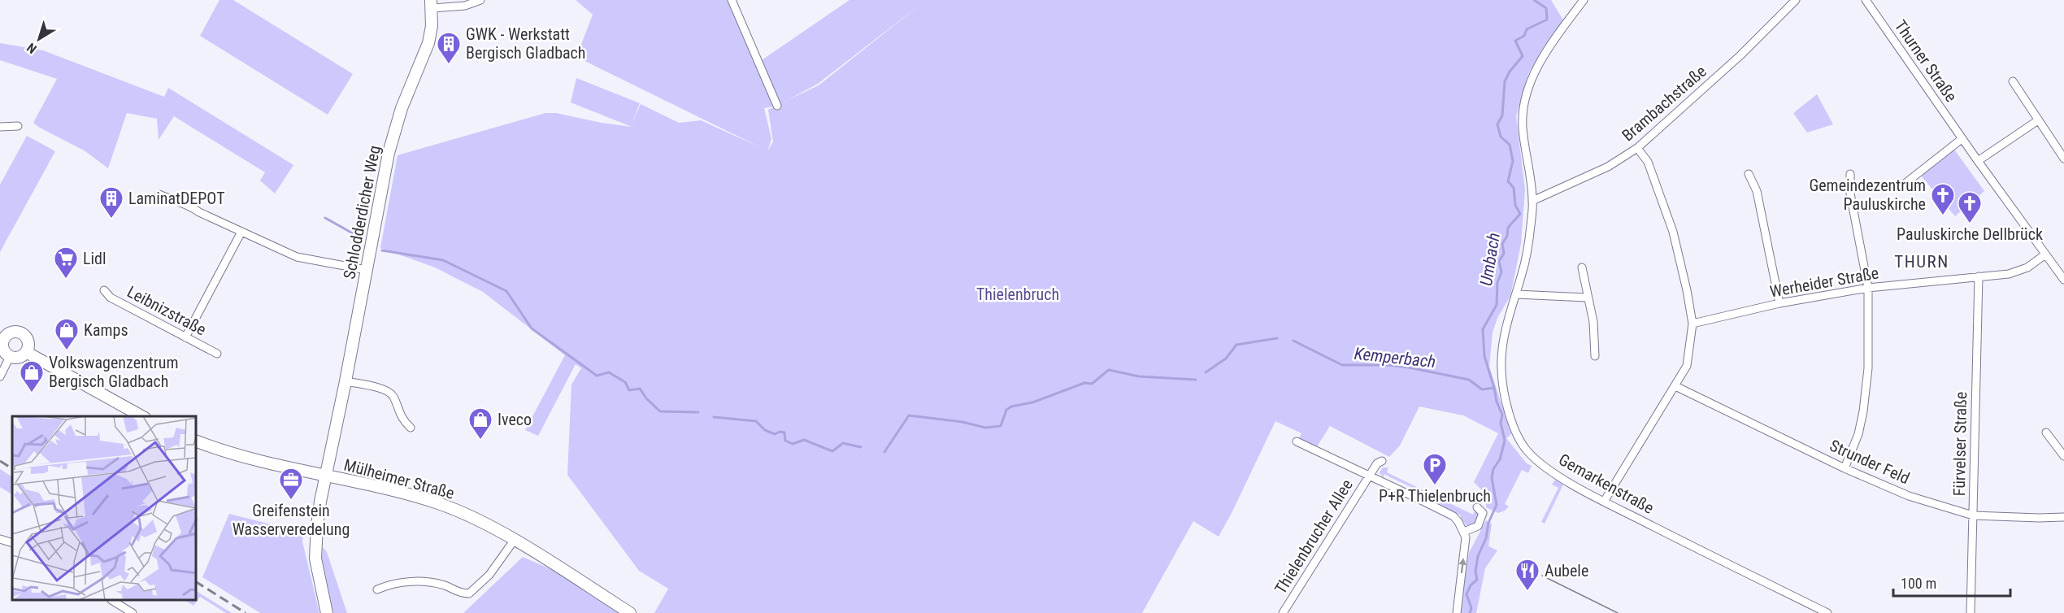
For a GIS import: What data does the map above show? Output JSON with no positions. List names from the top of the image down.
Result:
{
  "streets": {
    "main road": ["Schlodderdicher Weg", "Mülheimer Straße"],
    "street": [
      "Thurner Straße",
      "Brambachstraße",
      "Werheider Straße",
      "Leibnizstraße",
      "Fürvelser Straße",
      "Strunder Feld",
      "Gemarkenstraße",
      "Thielenbrucher Allee"
    ]
  },
  "crossings": [
    ["Thurner Straße", "Werheider Straße"],
    ["Brambachstraße", "Gemarkenstraße"],
    ["Schlodderdicher Weg", "Mülheimer Straße"],
    ["Werheider Straße", "Fürvelser Straße"],
    ["Fürvelser Straße", "Strunder Feld"]
  ],
  "districts": ["THURN"],
  "water": ["Umbach", "Kemperbach"],
  "parks": ["Thielenbruch"],
  "places": {
    "building": ["GWK - Werkstatt Bergisch Gladbach", "LaminatDEPOT"],
    "church": ["Gemeindezentrum Pauluskirche", "Pauluskirche Dellbrück"],
    "supermarket": ["Lidl"],
    "shop": ["Kamps", "Volkswagenzentrum Bergisch Gladbach", "Iveco"],
    "parking": ["P+R Thielenbruch"],
    "office": ["Greifenstein Wasserveredelung"],
    "restaurant": ["Aubele"]
  },
  "scale_bar": "100 m",
  "north": "bottom left"
}
